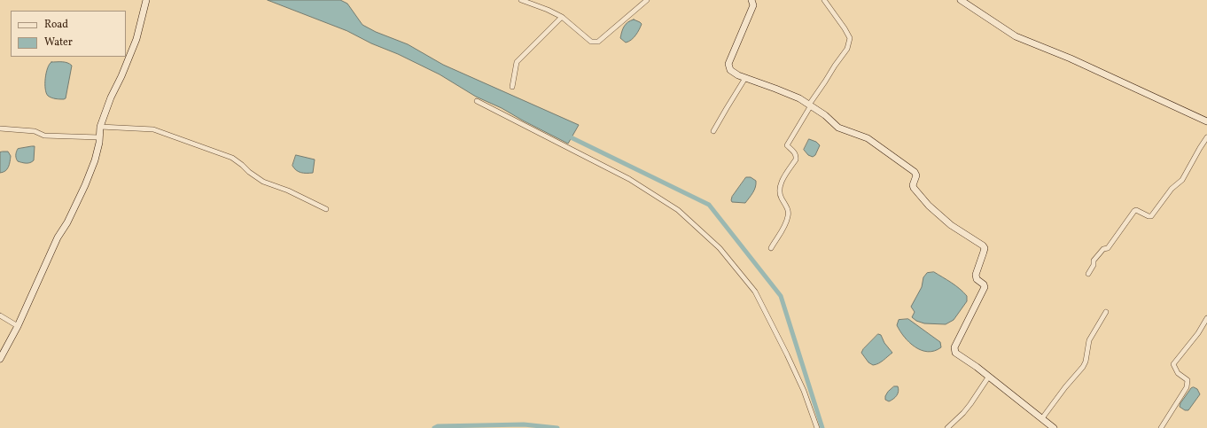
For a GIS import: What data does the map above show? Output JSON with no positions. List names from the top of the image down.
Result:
{
  "legend": ["Road", "Water"]
}
